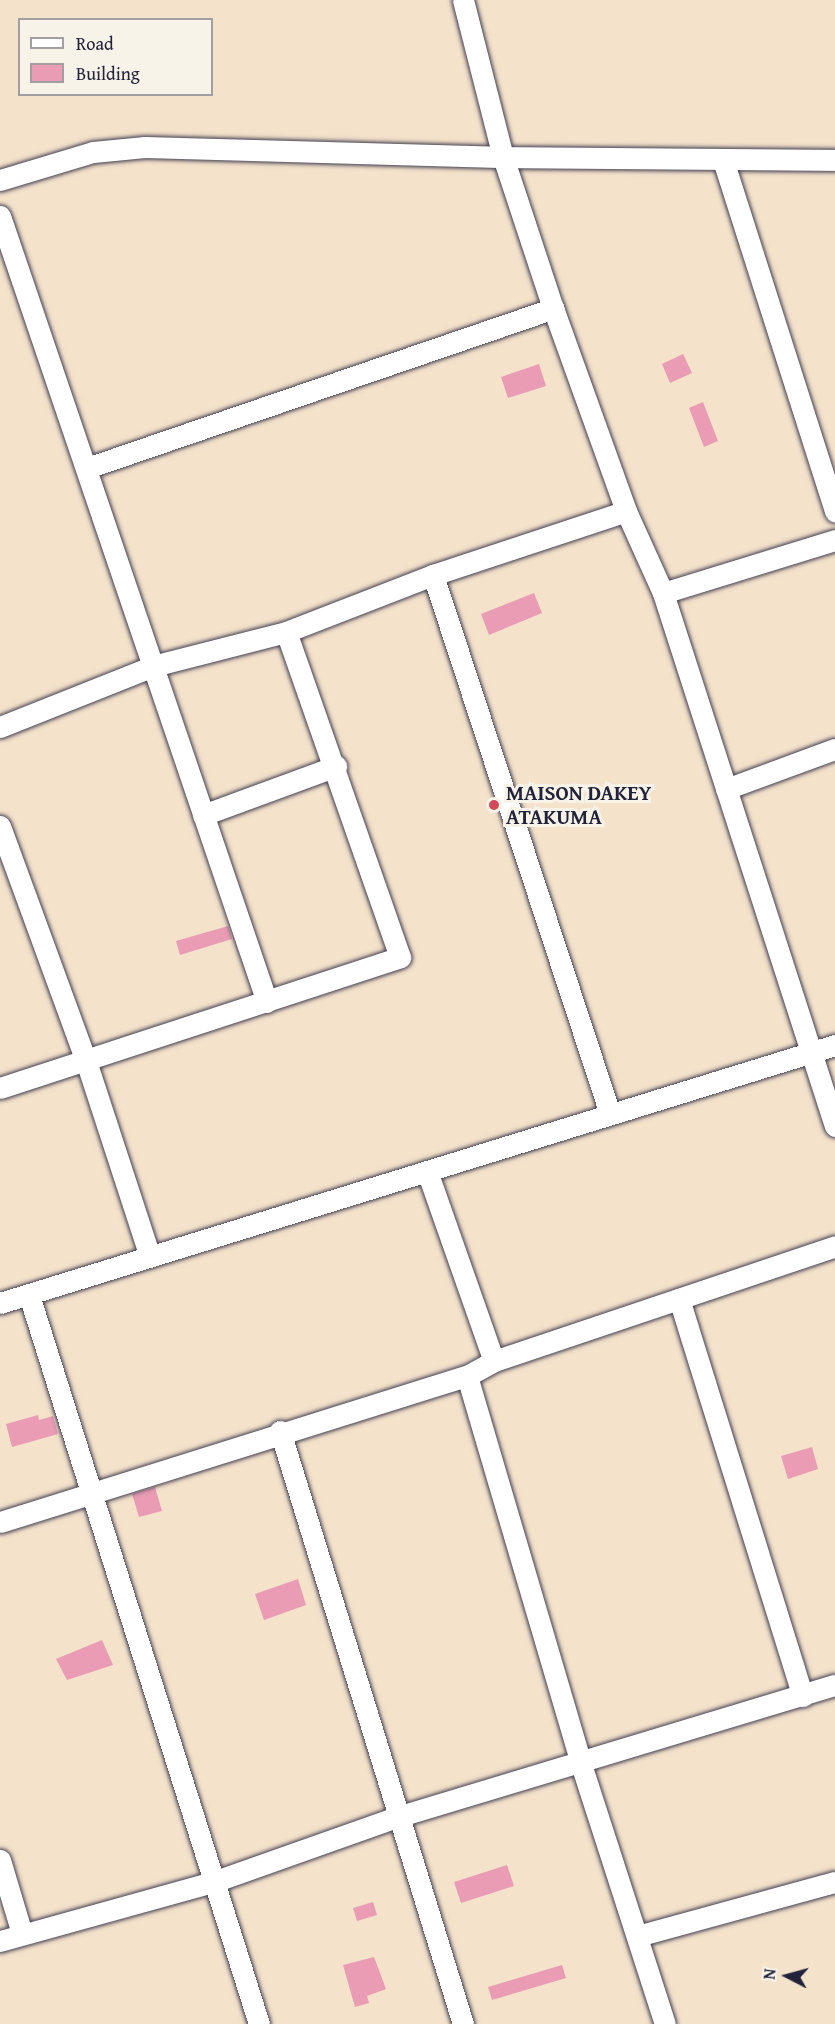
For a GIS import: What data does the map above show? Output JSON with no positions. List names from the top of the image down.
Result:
{
  "places": ["MAISON DAKEY ATAKUMA"],
  "legend": ["Road", "Building"],
  "north": "left"
}
